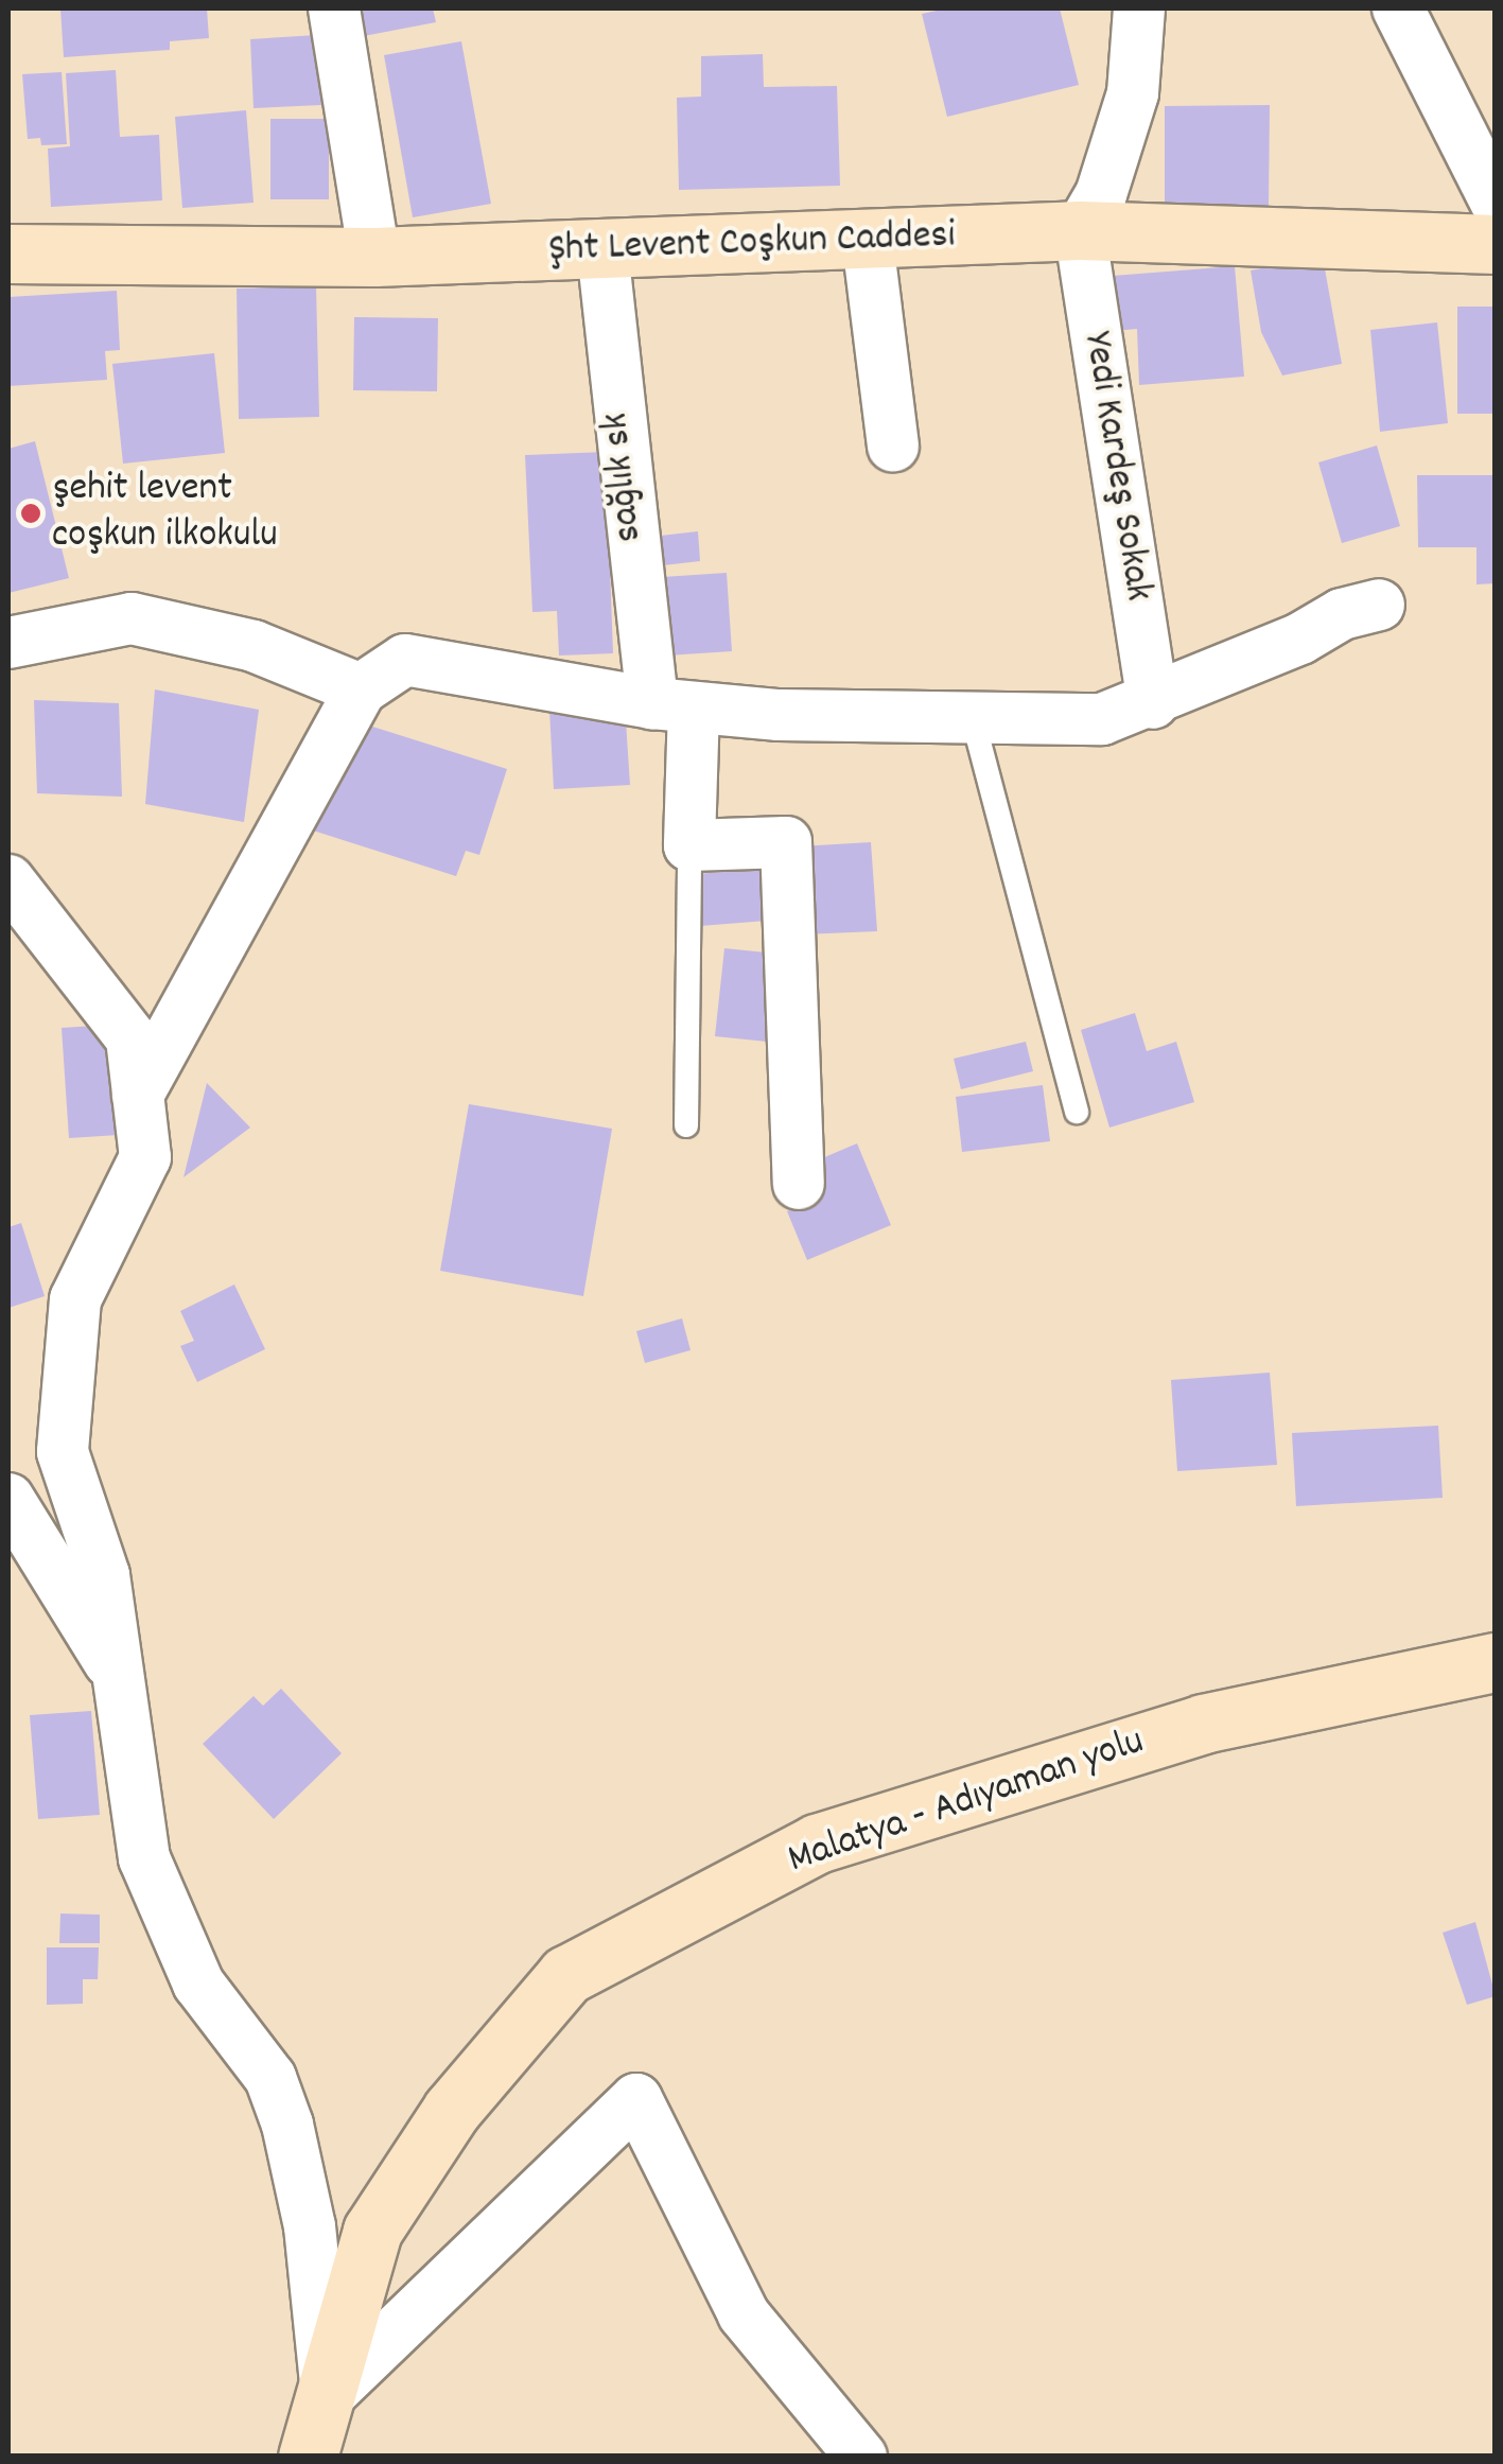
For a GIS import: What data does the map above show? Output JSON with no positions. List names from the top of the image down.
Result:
{
  "streets": {
    "main road": ["Şht Levent Coşkun Caddesi", "Malatya - Adıyaman yolu"],
    "street": ["Yedi Kardeş Sokak", "sağlık sk"]
  },
  "crossings": [
    ["Şht Levent Coşkun Caddesi", "Yedi Kardeş Sokak"],
    ["Şht Levent Coşkun Caddesi", "sağlık sk"]
  ],
  "places": ["şehit levent coşkun ilkokulu"]
}
